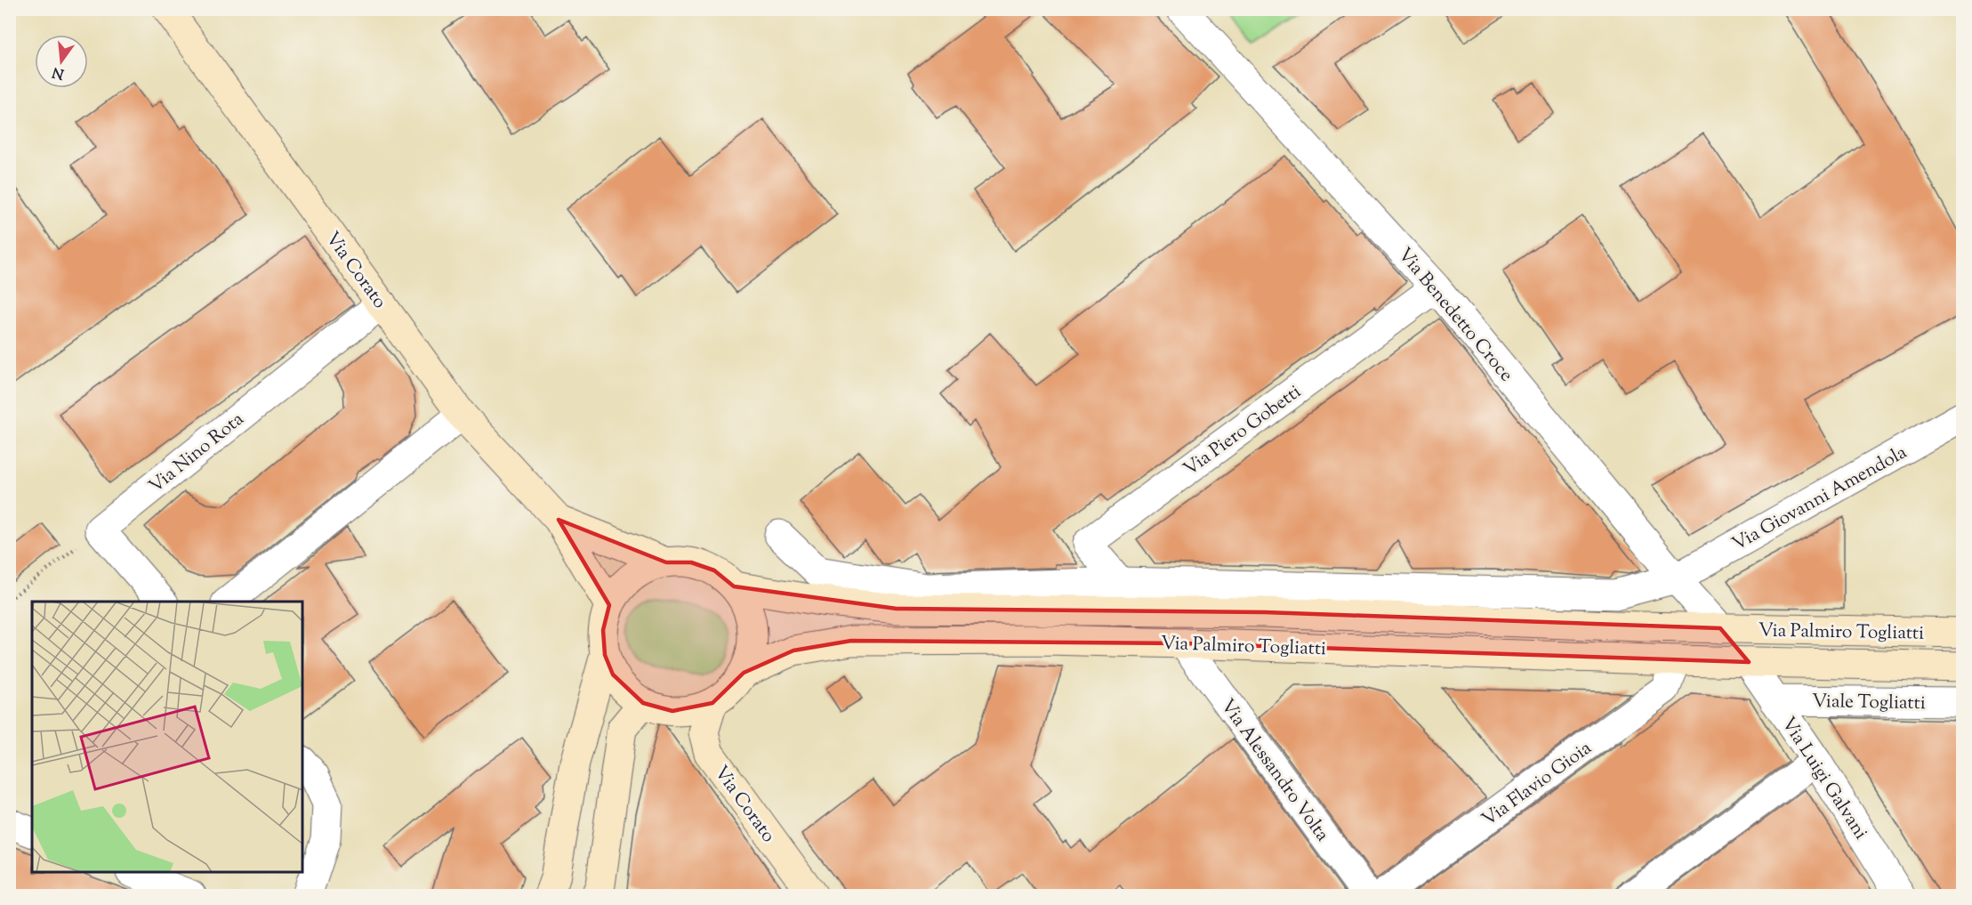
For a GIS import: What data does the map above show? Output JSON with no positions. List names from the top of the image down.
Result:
{
  "streets": {
    "main road": ["Via Corato", "Via Palmiro Togliatti"],
    "street": [
      "Via Benedetto Croce",
      "Via Piero Gobetti",
      "Via Nino Rota",
      "Via Giovanni Amendola",
      "Viale Togliatti",
      "Via Alessandro Volta",
      "Via Luigi Galvani",
      "Via Flavio Gioia"
    ]
  },
  "crossings": [
    ["Via Corato", "Via Nino Rota"],
    ["Via Corato", "Via Palmiro Togliatti"],
    ["Via Benedetto Croce", "Via Piero Gobetti"],
    ["Via Benedetto Croce", "Via Giovanni Amendola"],
    ["Via Benedetto Croce", "Via Palmiro Togliatti"],
    ["Via Piero Gobetti", "Via Giovanni Amendola"],
    ["Via Palmiro Togliatti", "Via Alessandro Volta"],
    ["Via Palmiro Togliatti", "Via Luigi Galvani"],
    ["Via Palmiro Togliatti", "Via Flavio Gioia"],
    ["Viale Togliatti", "Via Luigi Galvani"]
  ],
  "north": "bottom"
}
